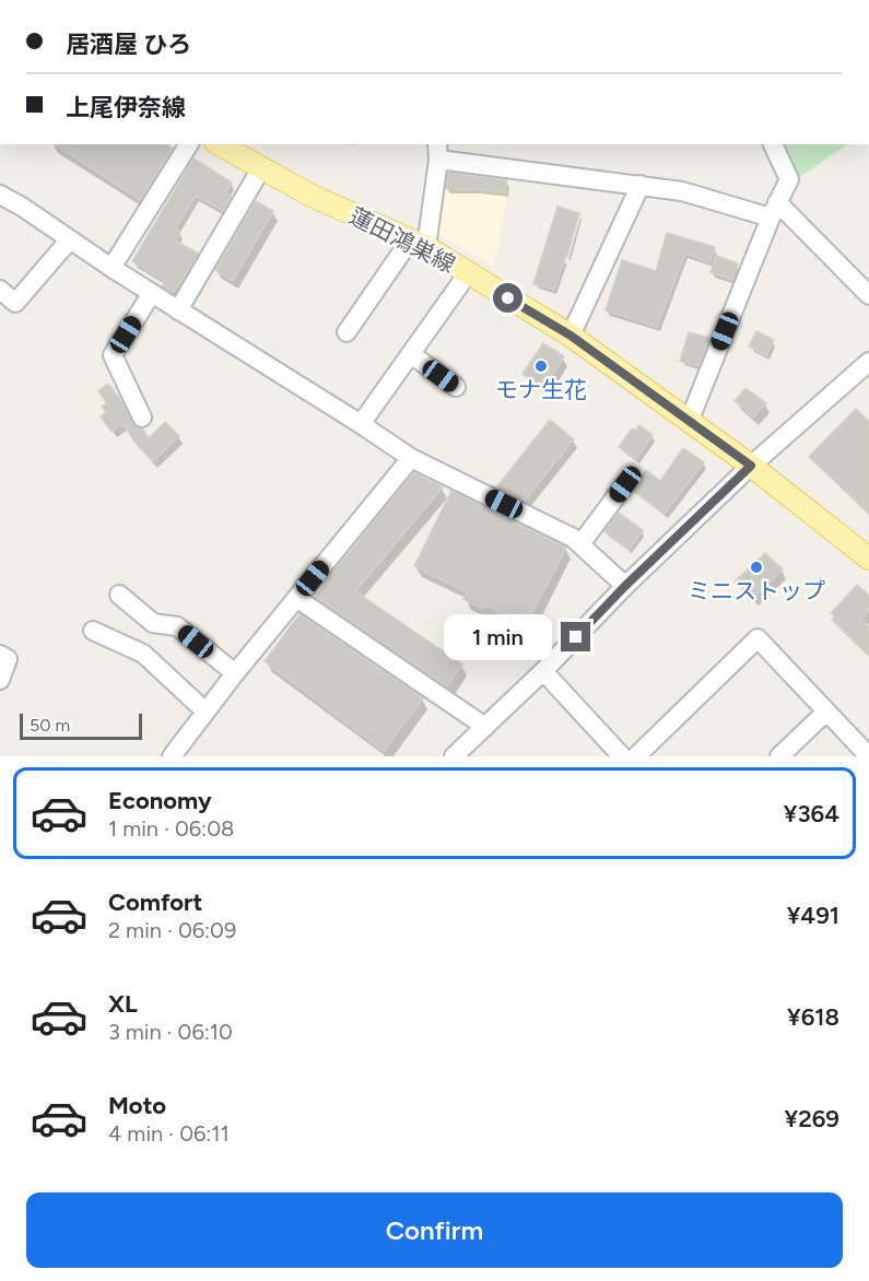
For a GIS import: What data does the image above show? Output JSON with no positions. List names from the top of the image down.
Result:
{
  "streets": {
    "main road": ["蓮田鴻巣線"]
  },
  "places": ["モナ生花", "ミニストップ"],
  "scale_bar": "50 m",
  "page": {
    "banner": ["居酒屋 ひろ", "上尾伊奈線"],
    "bubble": "1 min",
    "scale": "50 m",
    "list": [
      {
        "name": "Economy",
        "note": "1 min · 06:08",
        "value": "¥364"
      },
      {
        "name": "Comfort",
        "note": "2 min · 06:09",
        "value": "¥491"
      },
      {
        "name": "XL",
        "note": "3 min · 06:10",
        "value": "¥618"
      },
      {
        "name": "Moto",
        "note": "4 min · 06:11",
        "value": "¥269"
      }
    ],
    "buttons": "Confirm"
  }
}
